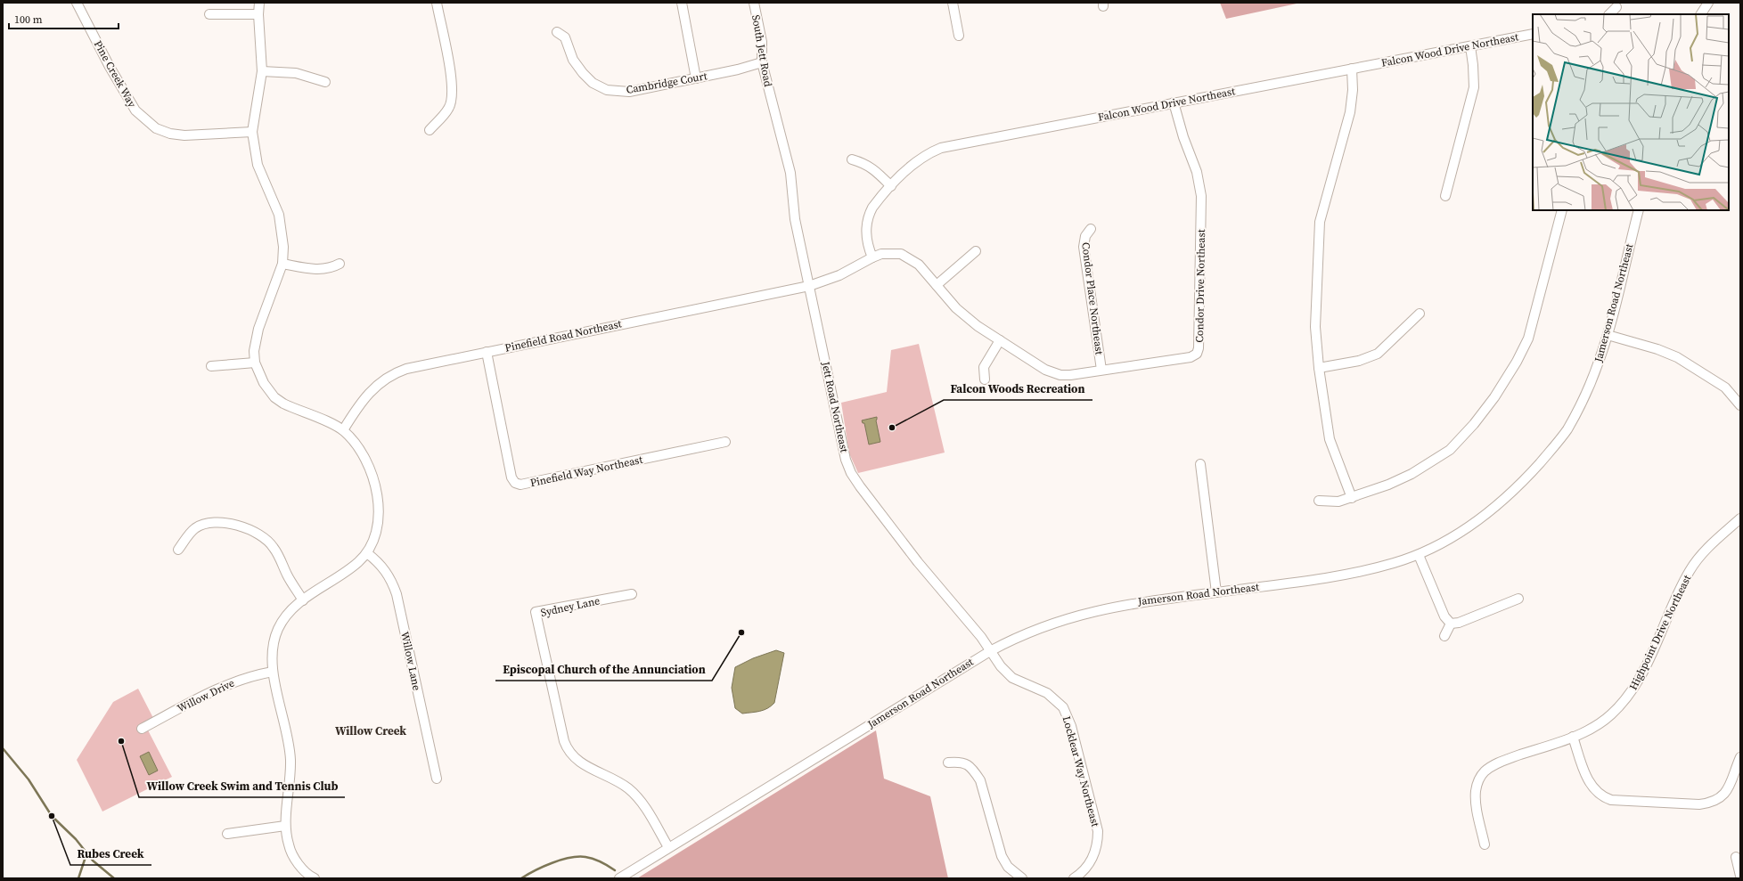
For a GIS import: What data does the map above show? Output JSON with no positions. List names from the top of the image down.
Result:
{
  "streets": {
    "street": [
      "Falcon Wood Drive Northeast",
      "South Jett Road",
      "Pine Creek Way",
      "Cambridge Court",
      "Condor Drive Northeast",
      "Condor Place Northeast",
      "Jamerson Road Northeast",
      "Pinefield Road Northeast",
      "Jett Road Northeast",
      "Pinefield Way Northeast",
      "Sydney Lane",
      "Highpoint Drive Northeast",
      "Willow Lane",
      "Willow Drive",
      "Locklear Way Northeast"
    ]
  },
  "crossings": [
    ["Falcon Wood Drive Northeast", "Condor Drive Northeast"],
    ["South Jett Road", "Cambridge Court"],
    ["South Jett Road", "Jett Road Northeast"],
    ["Condor Drive Northeast", "Condor Place Northeast"],
    ["Condor Drive Northeast", "Pinefield Road Northeast"],
    ["Condor Drive Northeast", "Jett Road Northeast"],
    ["Jamerson Road Northeast", "Jett Road Northeast"],
    ["Jamerson Road Northeast", "Sydney Lane"],
    ["Jamerson Road Northeast", "Locklear Way Northeast"],
    ["Pinefield Road Northeast", "Jett Road Northeast"],
    ["Pinefield Road Northeast", "Pinefield Way Northeast"],
    ["Jett Road Northeast", "Locklear Way Northeast"]
  ],
  "districts": ["Willow Creek"],
  "places": [
    "Falcon Woods Recreation",
    "Episcopal Church of the Annunciation",
    "Willow Creek Swim and Tennis Club",
    "Rubes Creek"
  ],
  "scale_bar": "100 m"
}
